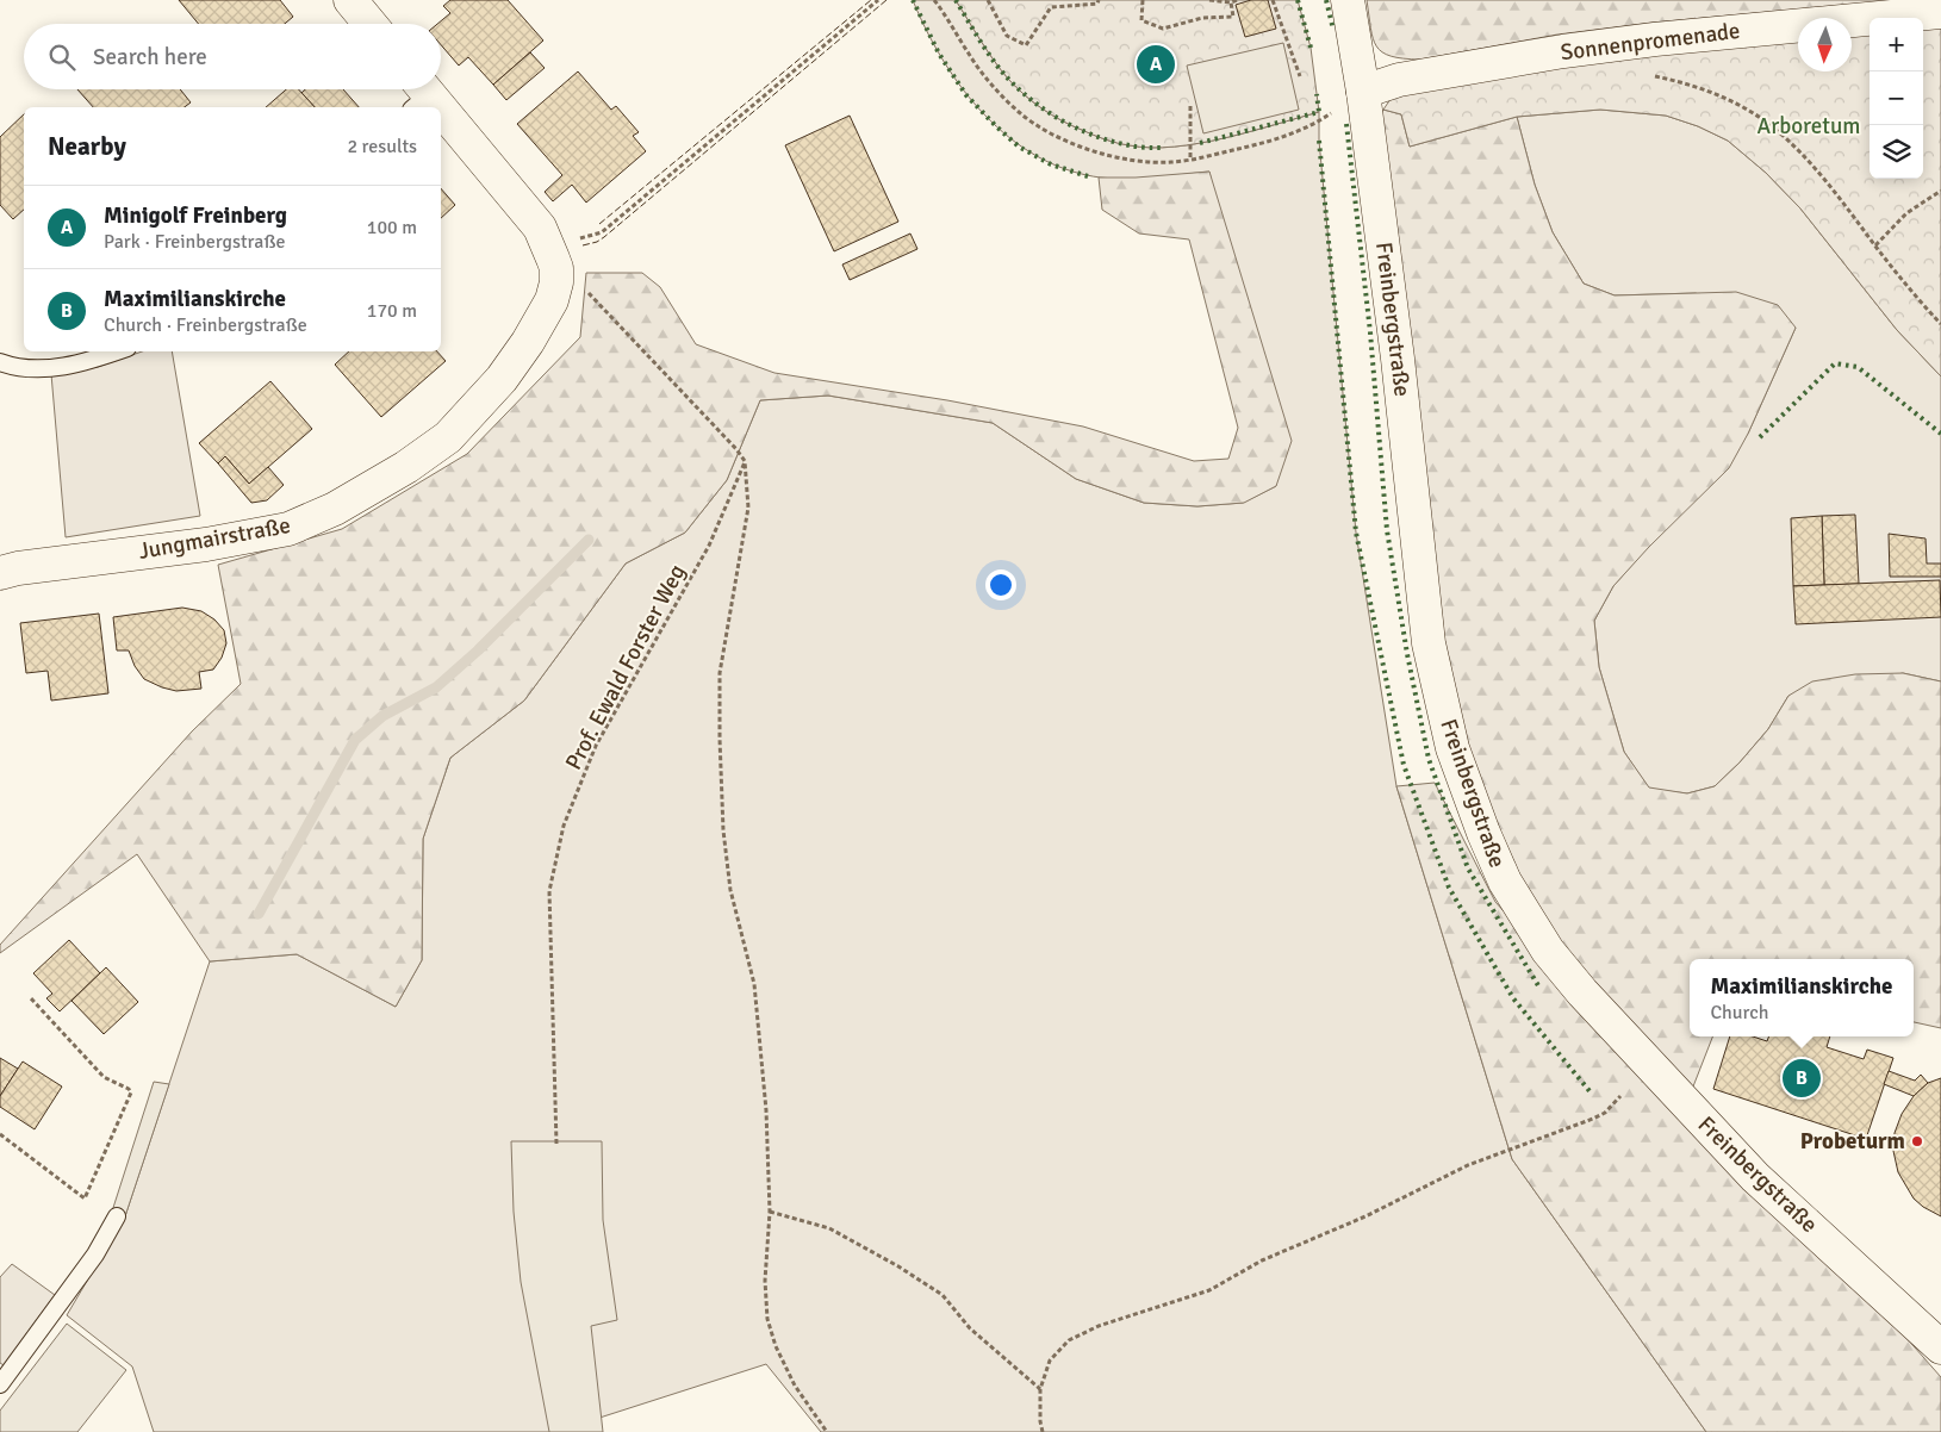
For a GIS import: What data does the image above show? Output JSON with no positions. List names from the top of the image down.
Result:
{
  "streets": {
    "street": ["Sonnenpromenade", "Freinbergstraße", "Jungmairstraße"],
    "path": ["Prof. Ewald Forster Weg"]
  },
  "crossings": [
    ["Sonnenpromenade", "Freinbergstraße"]
  ],
  "parks": ["Arboretum"],
  "places": ["Probeturm"],
  "north": "bottom",
  "page": {
    "map_buttons": ["+", "−"],
    "search": "Search here",
    "pins": ["A", "B"],
    "heading": ["Nearby", "2 results"],
    "list": [
      {
        "mark": "A",
        "name": "Minigolf Freinberg",
        "note": "Park · Freinbergstraße",
        "value": "100 m"
      },
      {
        "mark": "B",
        "name": "Maximilianskirche",
        "note": "Church · Freinbergstraße",
        "value": "170 m"
      }
    ],
    "popup": ["Maximilianskirche", "Church"]
  }
}
